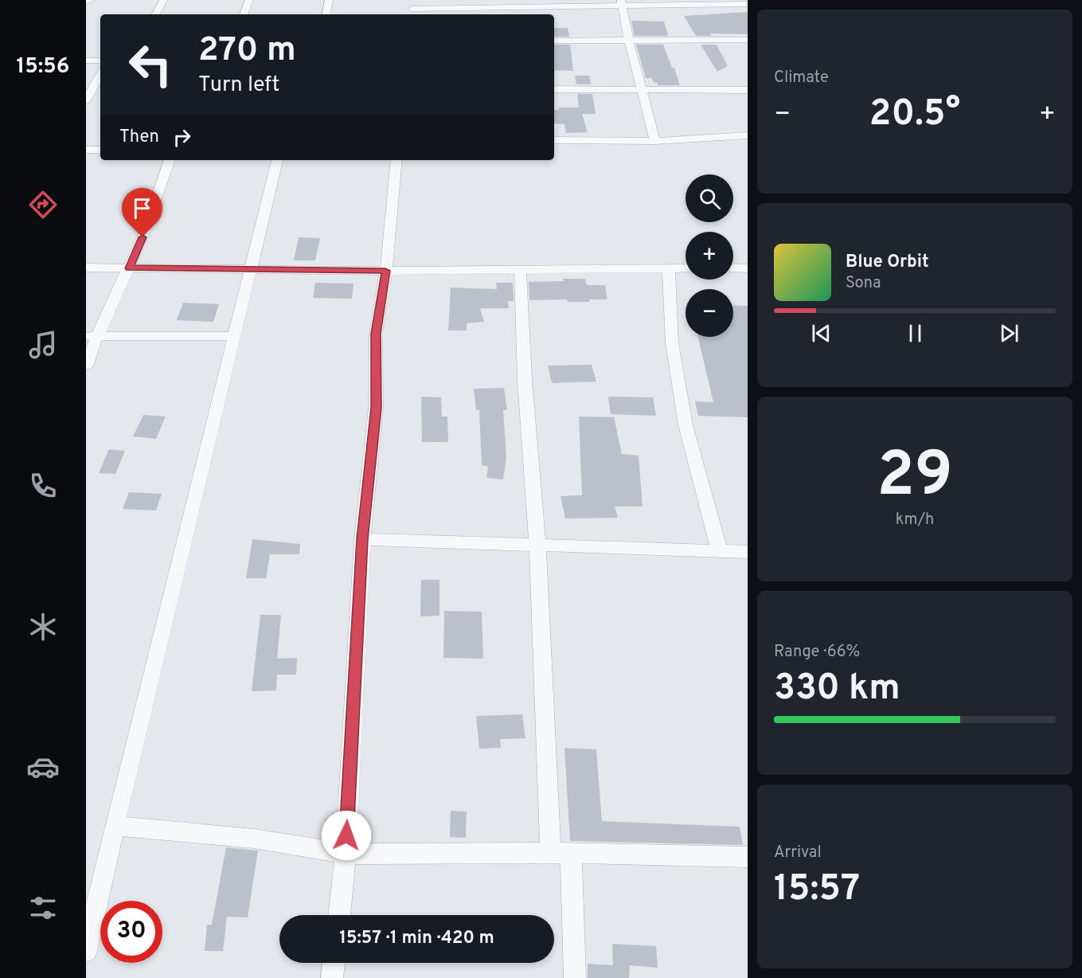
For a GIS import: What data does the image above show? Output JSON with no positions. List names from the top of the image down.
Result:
{
  "page": {
    "tabs": "15:56",
    "tile": [
      "Climate",
      ["29", "km/h"],
      ["Range · 66%", "330 km"],
      ["Arrival", "15:57"]
    ],
    "turn": ["270 m", "Turn left"],
    "heat": ["−", "20.5°", "+"],
    "then": "Then",
    "map_buttons": ["+", "−"],
    "song": ["Blue Orbit", "Sona"],
    "limit": "30",
    "trip": "15:57 · 1 min · 420 m"
  }
}
